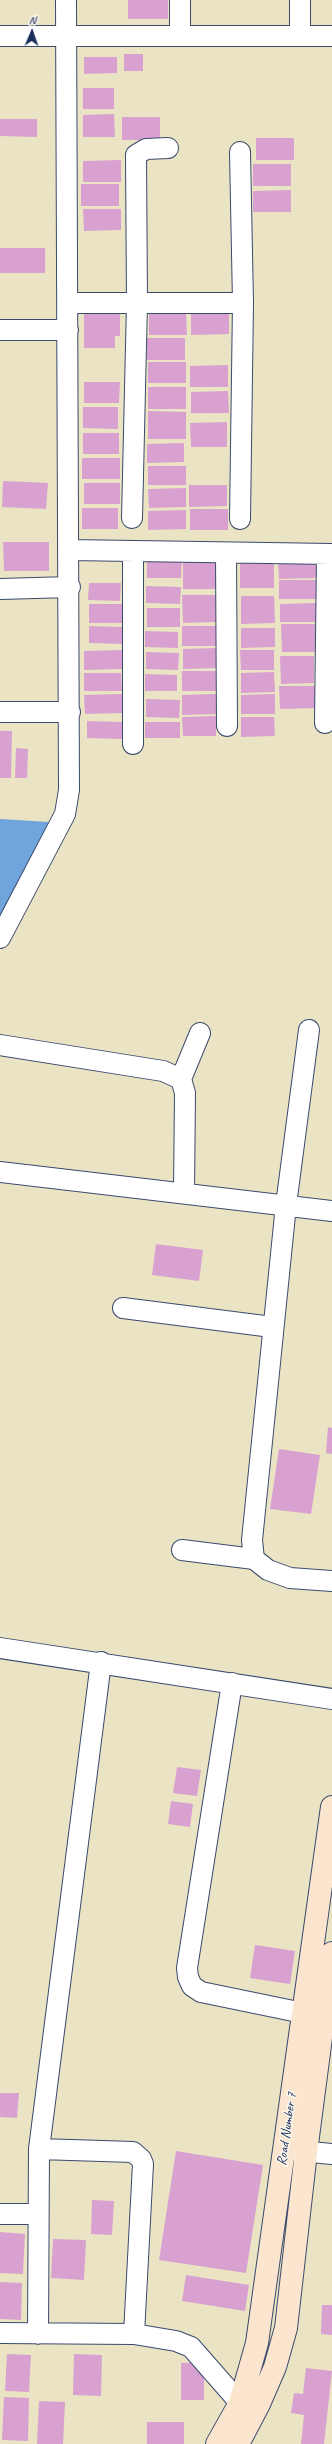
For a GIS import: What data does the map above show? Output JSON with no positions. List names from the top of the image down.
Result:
{
  "streets": {
    "street": ["Road Number 7"]
  },
  "north": "top"
}
